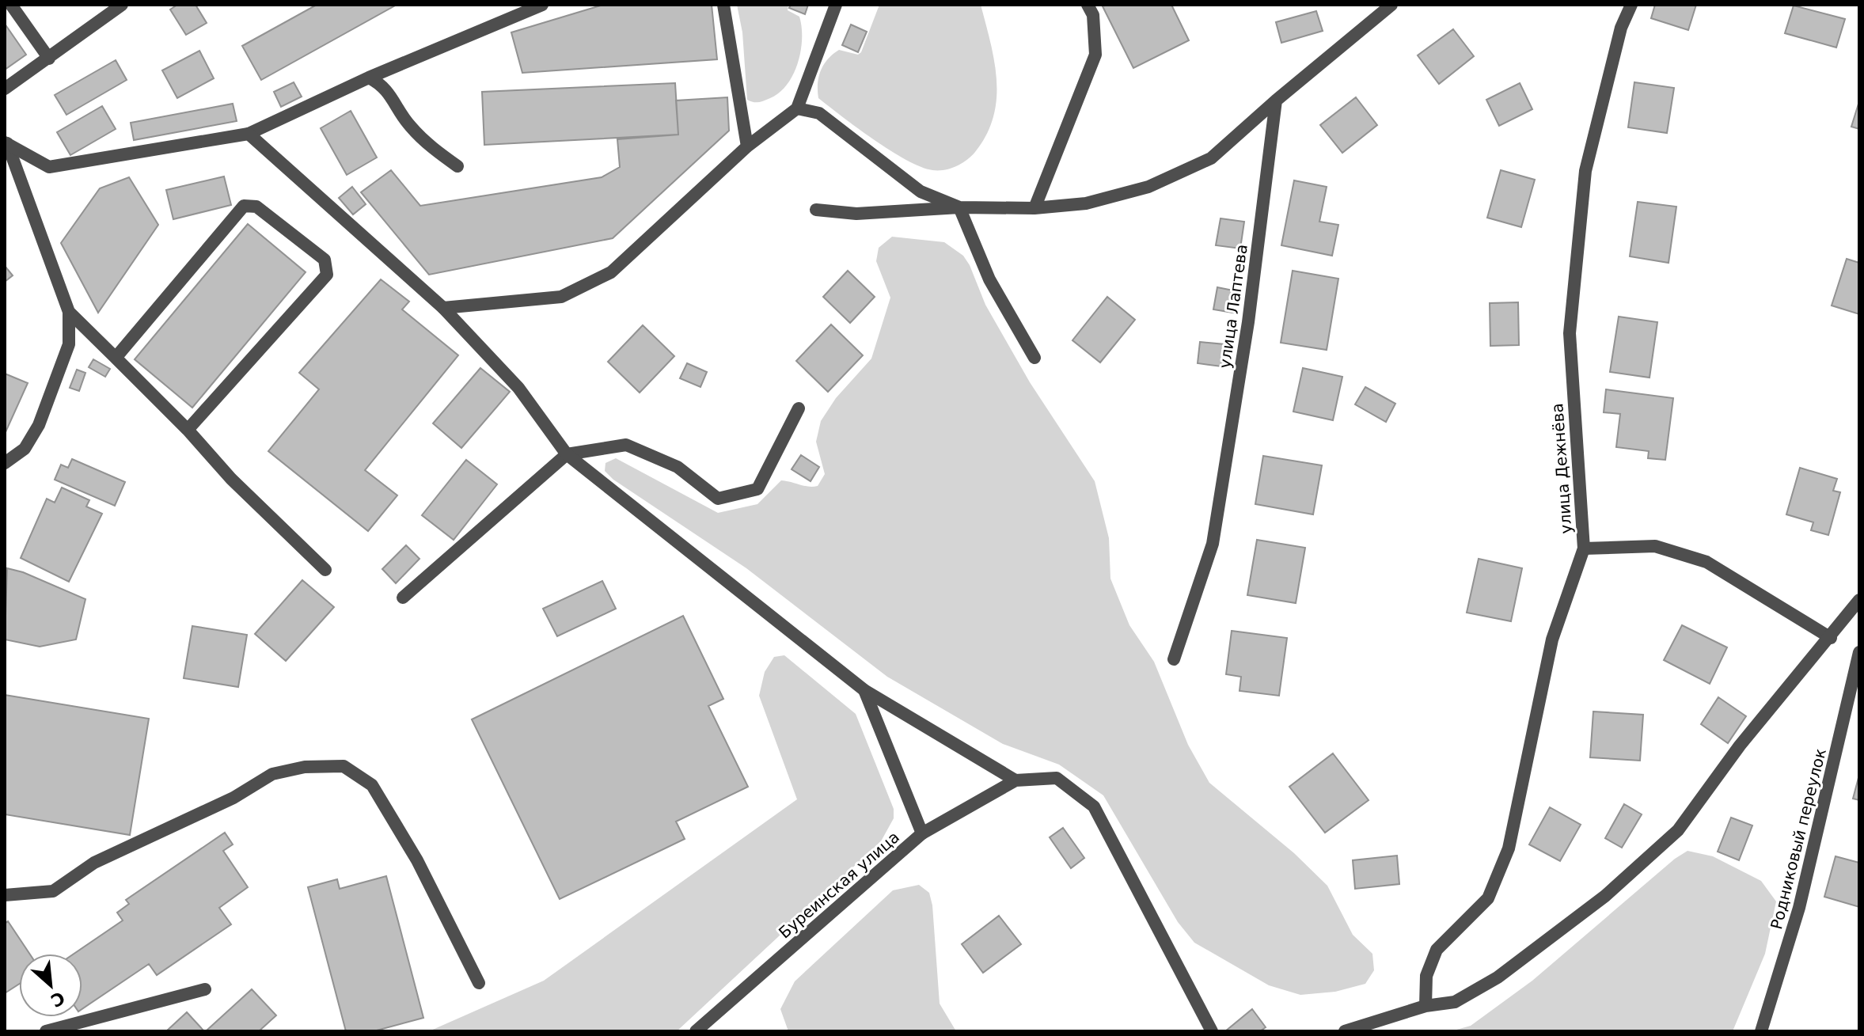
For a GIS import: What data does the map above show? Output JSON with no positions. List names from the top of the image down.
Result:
{
  "streets": {
    "street": [
      "улица Лаптева",
      "улица Дежнёва",
      "Родниковый переулок",
      "Буреинская улица"
    ]
  },
  "north": "bottom right"
}
